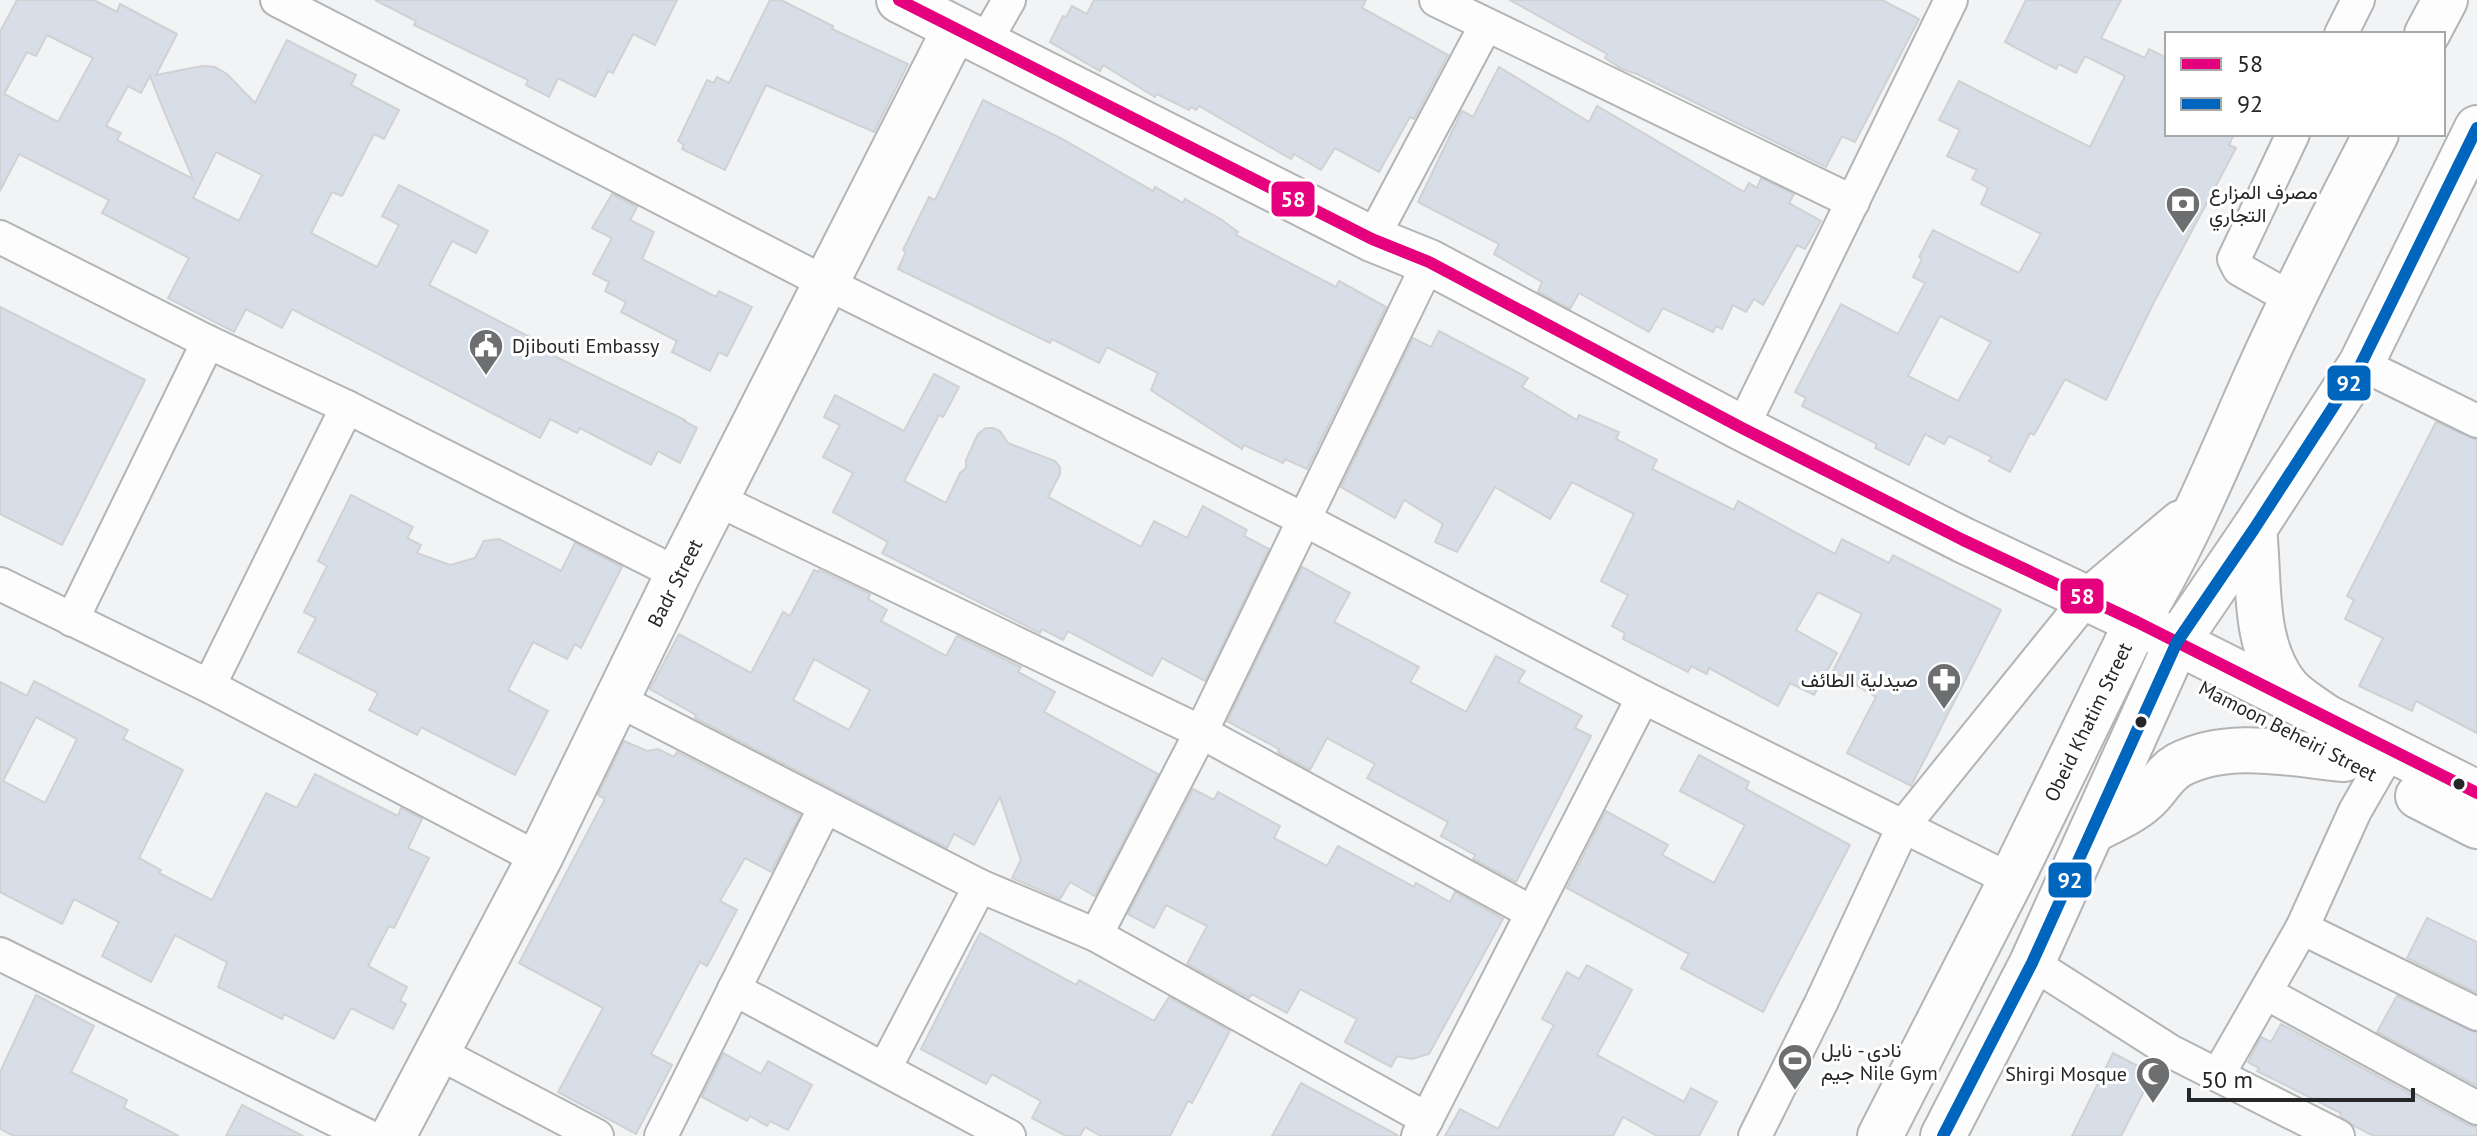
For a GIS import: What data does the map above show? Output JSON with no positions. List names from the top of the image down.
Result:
{
  "streets": {
    "street": ["Badr Street", "Obeid Khatim Street", "Mamoon Beheiri Street"]
  },
  "crossings": [
    ["Badr Street", "Mamoon Beheiri Street"],
    ["Obeid Khatim Street", "Mamoon Beheiri Street"]
  ],
  "places": {
    "bank": ["مصرف المزارع التجاري"],
    "public building": ["Djibouti Embassy"],
    "pharmacy": ["صيدلية الطائف"],
    "sports": ["نادي - نايل جيم Nile Gym"],
    "mosque": ["Shirgi Mosque"]
  },
  "lines": ["transit line 58", "transit line 92"],
  "legend": ["58", "92"],
  "scale_bar": "50 m"
}
